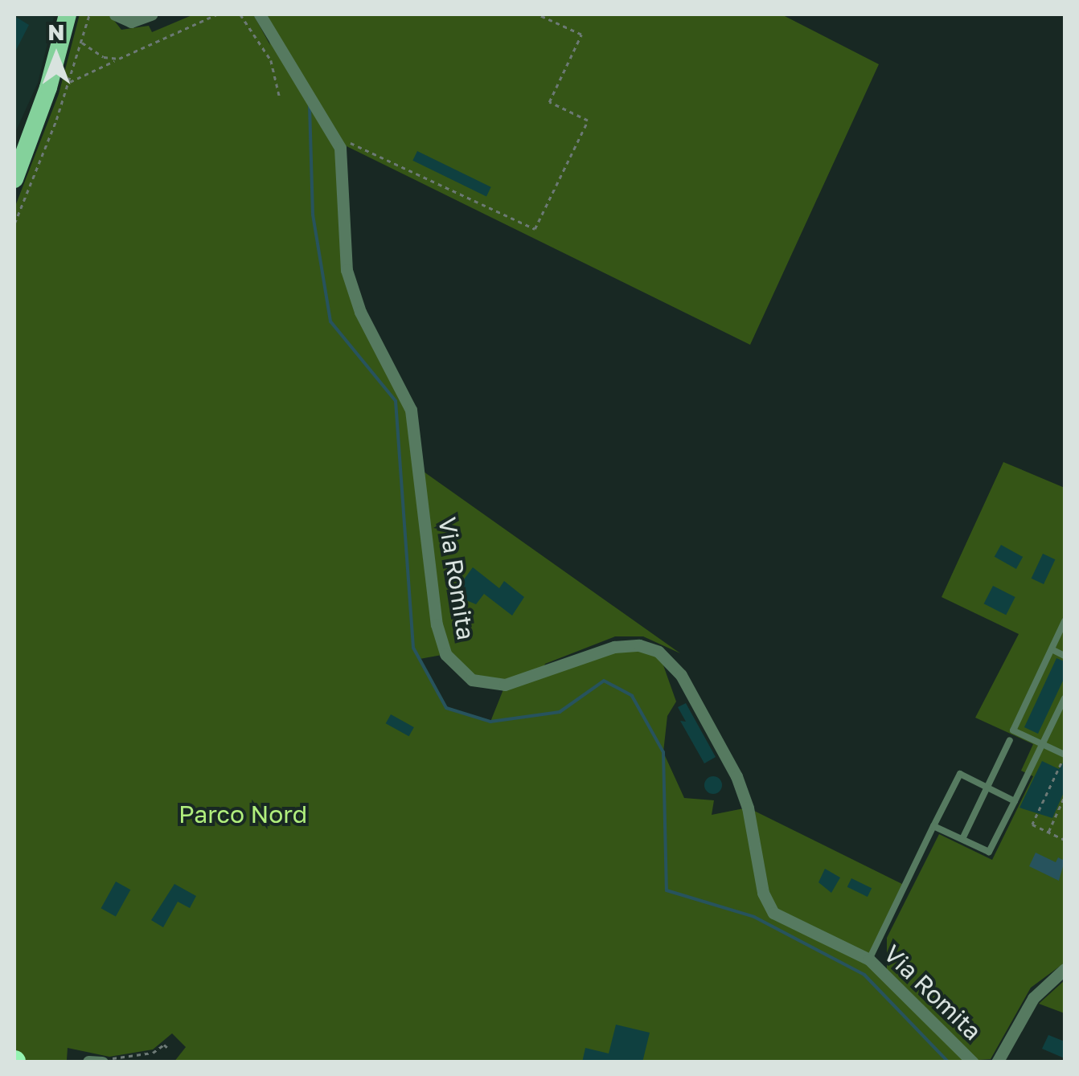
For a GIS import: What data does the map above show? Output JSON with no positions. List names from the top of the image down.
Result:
{
  "streets": {
    "street": ["Via Romita"]
  },
  "parks": ["Parco Nord"],
  "north": "top"
}
